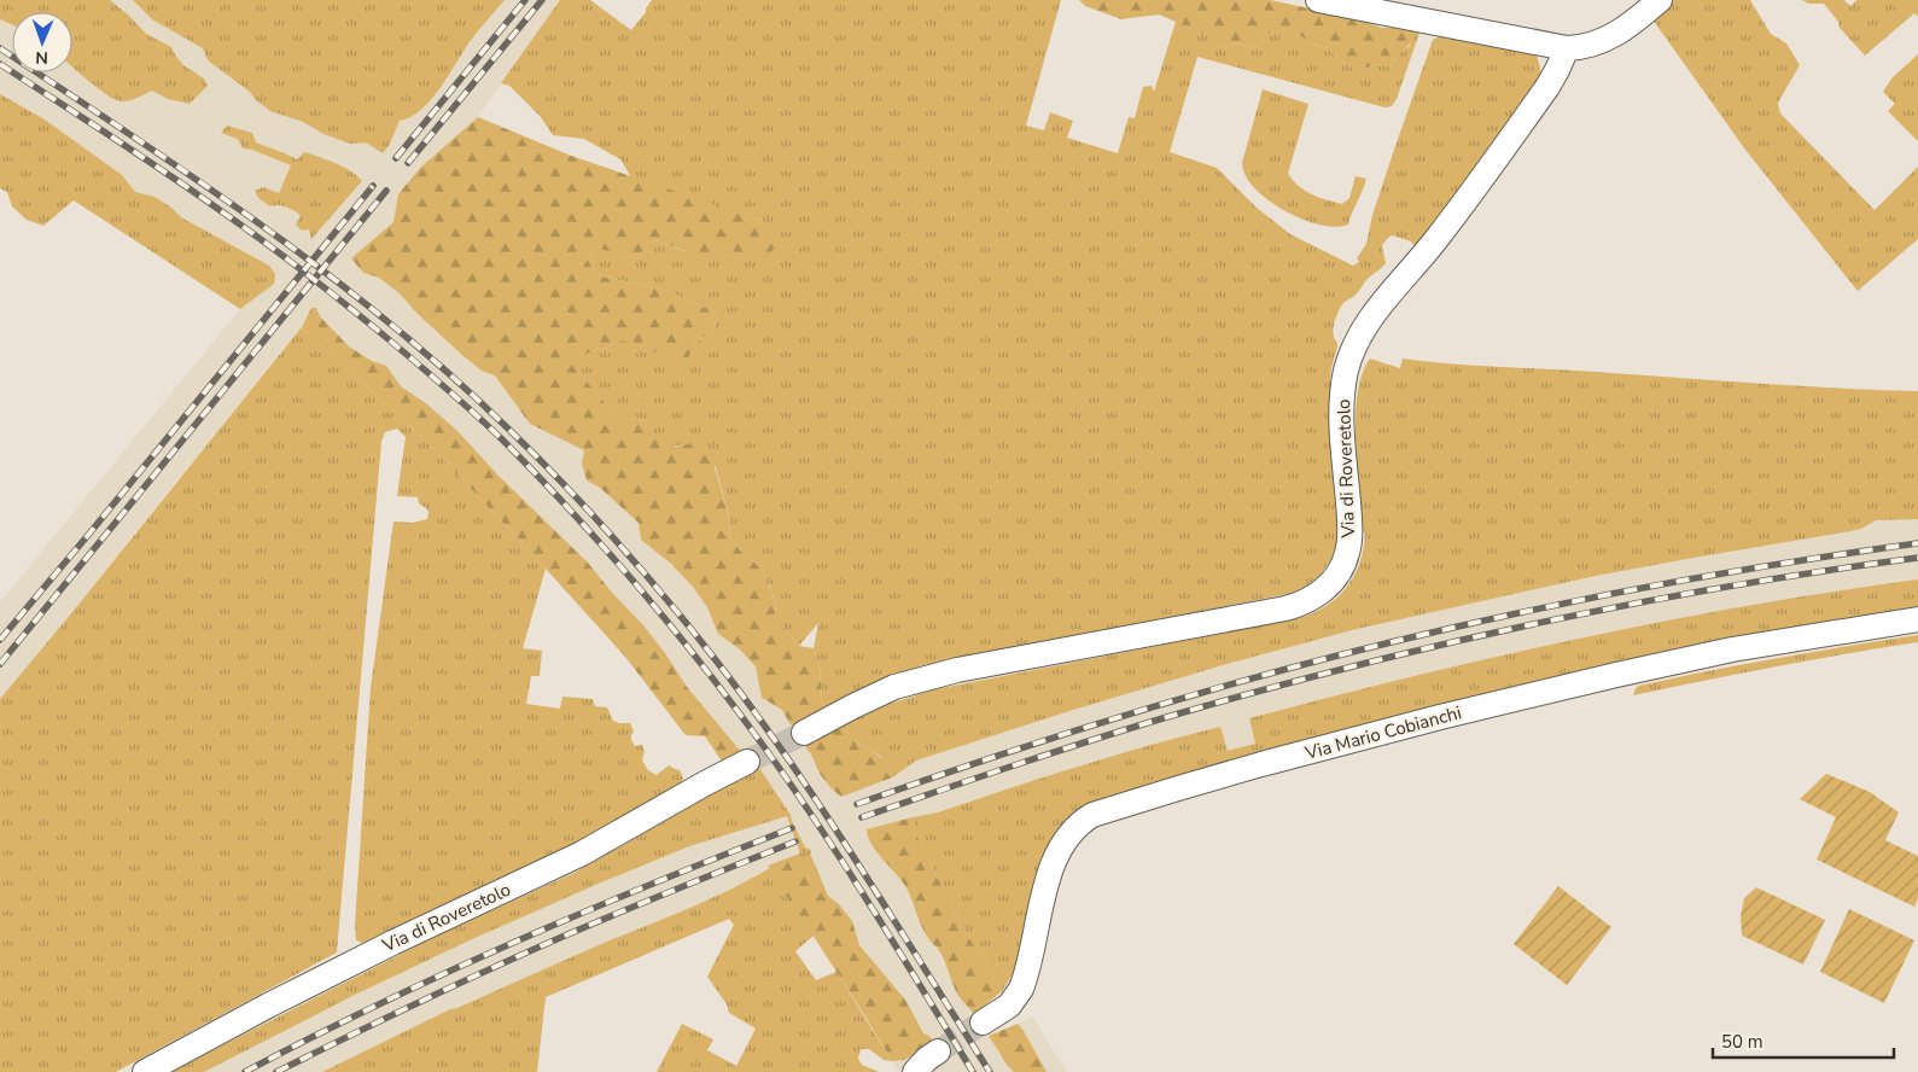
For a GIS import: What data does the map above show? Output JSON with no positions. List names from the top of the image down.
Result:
{
  "streets": {
    "street": ["Via di Roveretolo", "Via Mario Cobianchi"]
  },
  "scale_bar": "50 m",
  "north": "bottom"
}
